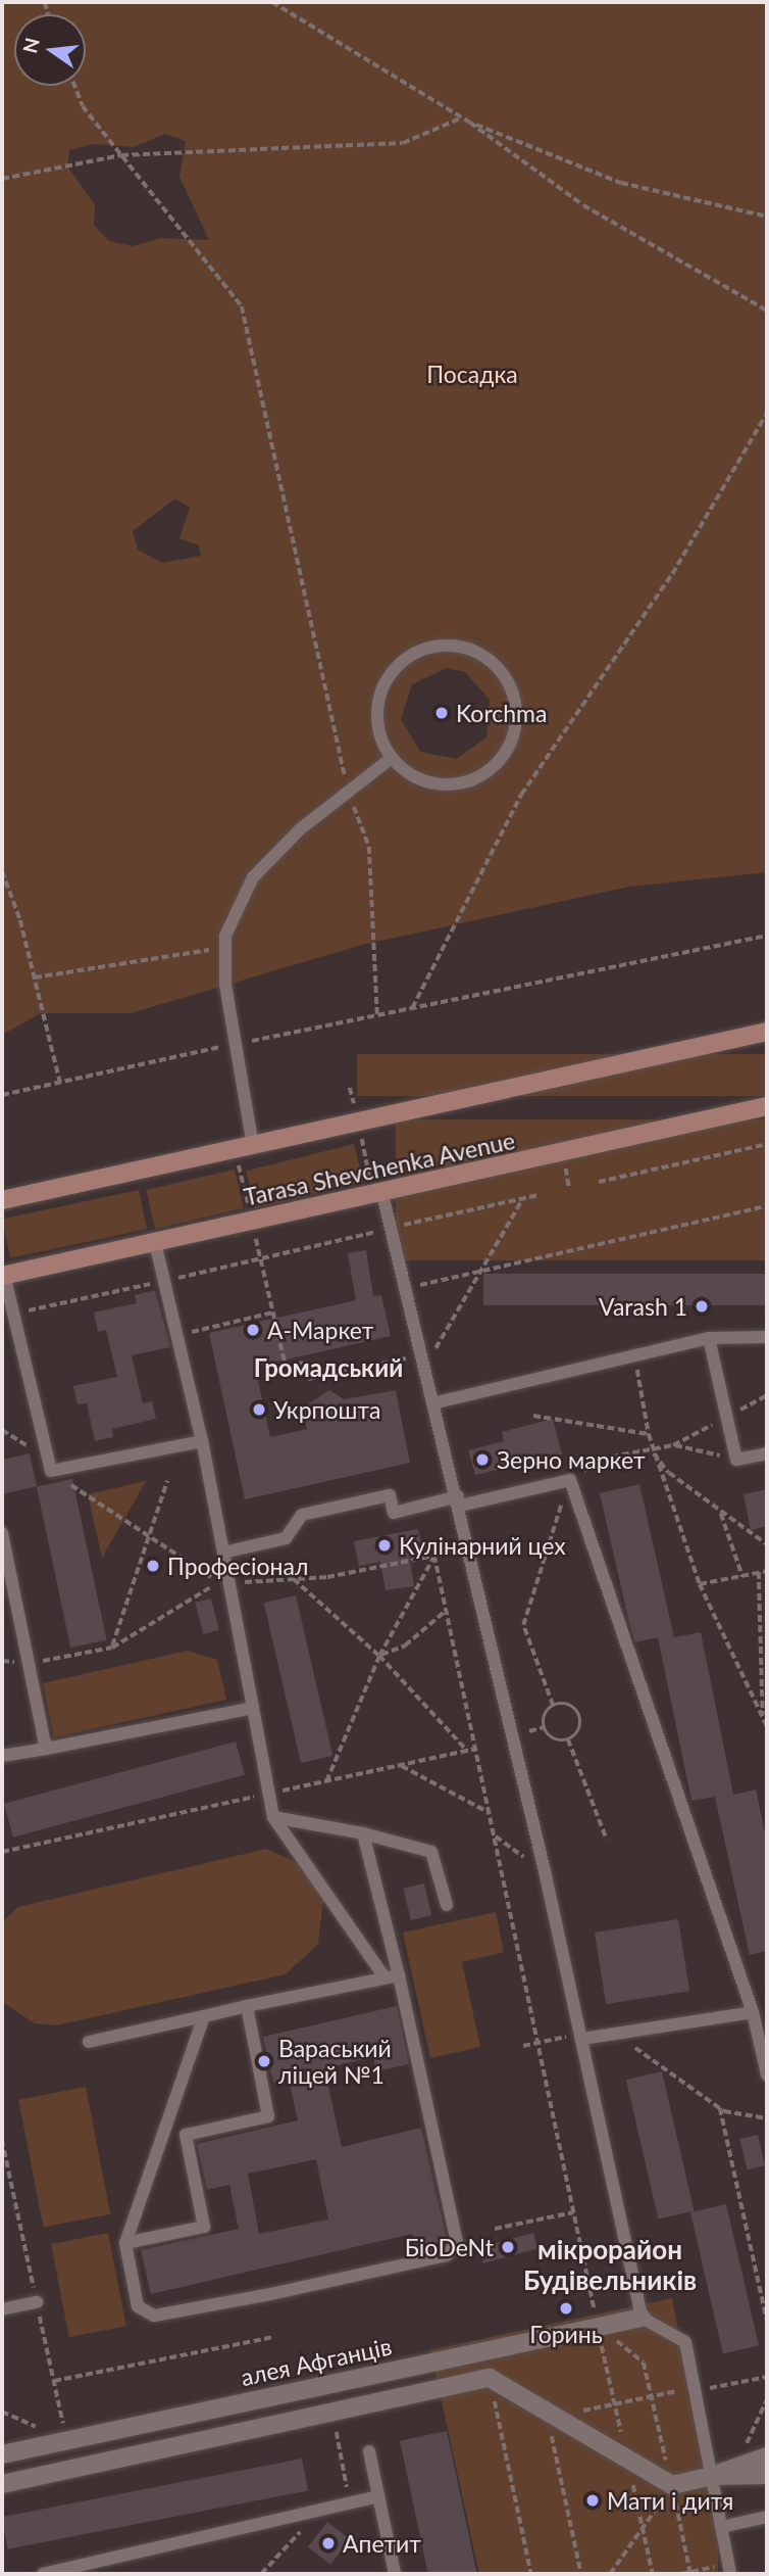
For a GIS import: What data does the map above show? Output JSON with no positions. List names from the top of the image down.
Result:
{
  "streets": {
    "main road": ["Tarasa Shevchenka Avenue"],
    "street": ["алея Афганців"]
  },
  "districts": ["Громадський", "мікрорайон Будівельників"],
  "parks": ["Посадка"],
  "places": [
    "Korchma",
    "Varash 1",
    "А-Маркет",
    "Укрпошта",
    "Зерно маркет",
    "Кулінарний цех",
    "Професіонал",
    "Вараський ліцей №1",
    "БіоDeNt",
    "Горинь",
    "Мати і дитя",
    "Апетит"
  ],
  "north": "left"
}
